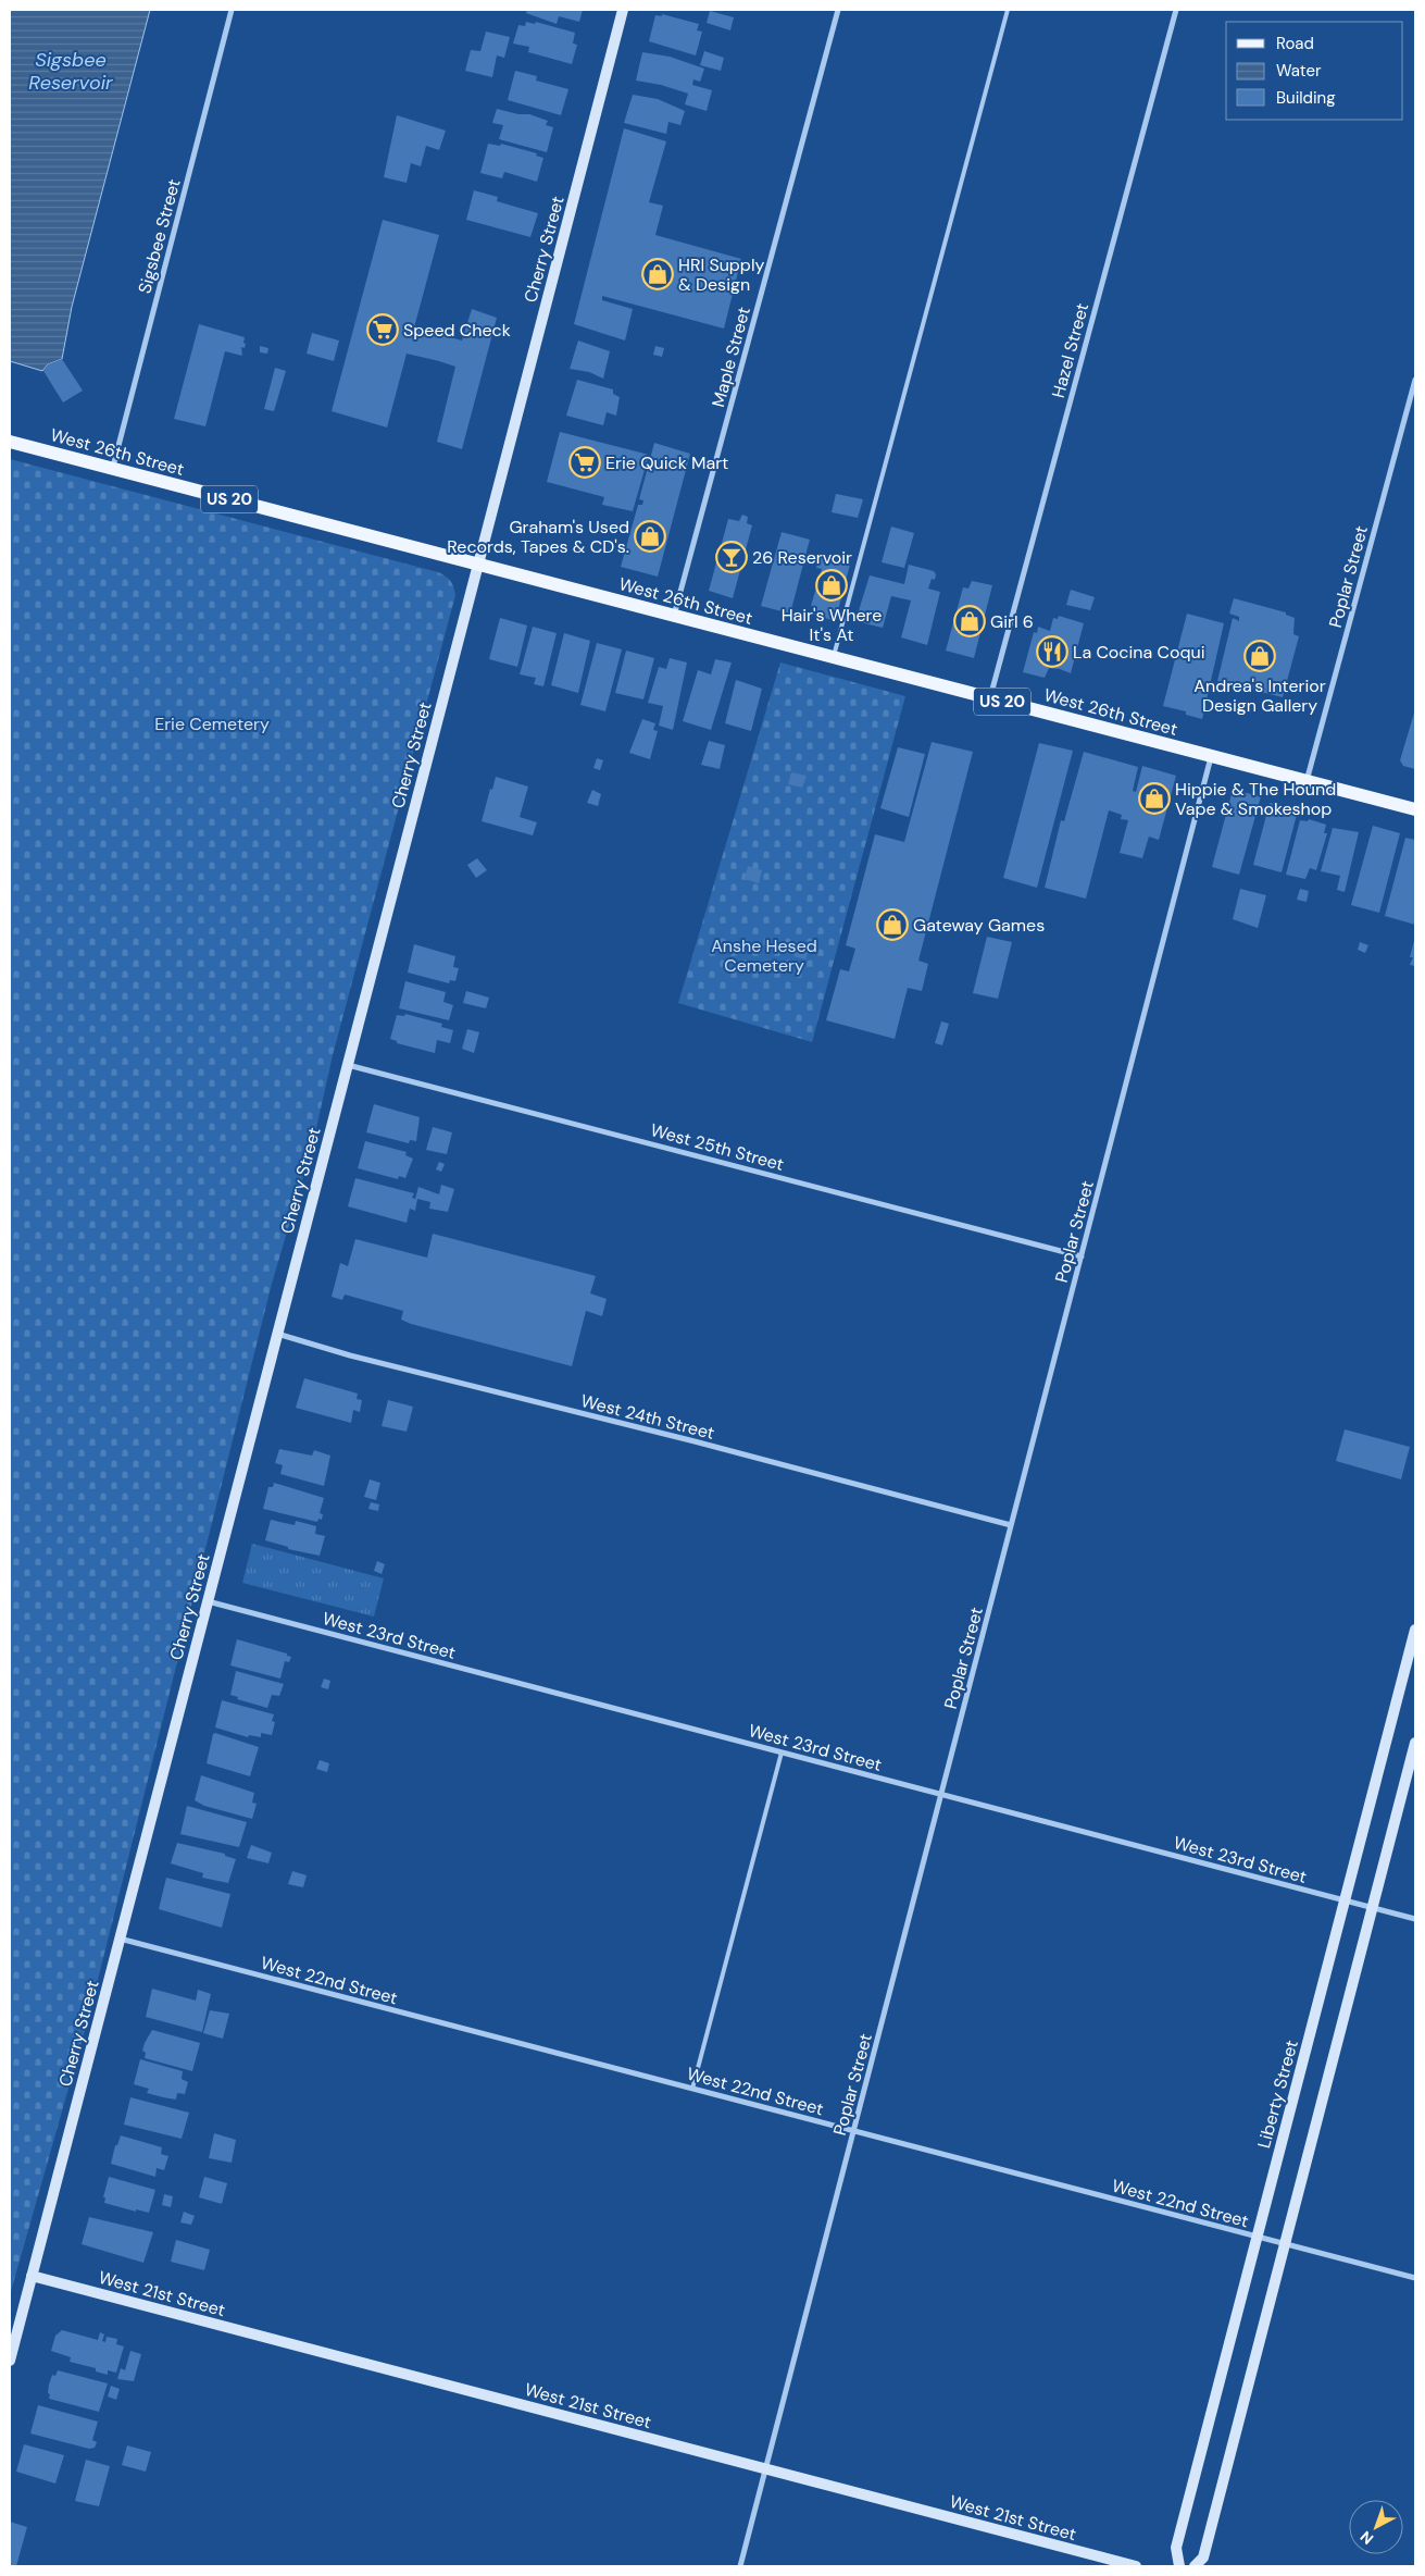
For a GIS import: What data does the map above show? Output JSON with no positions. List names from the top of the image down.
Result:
{
  "streets": {
    "main road": ["West 26th Street", "US 20"],
    "street": [
      "Sigsbee Street",
      "Cherry Street",
      "Hazel Street",
      "Maple Street",
      "Poplar Street",
      "West 25th Street",
      "West 24th Street",
      "West 23rd Street",
      "West 22nd Street",
      "Liberty Street",
      "West 21st Street"
    ]
  },
  "crossings": [
    ["Sigsbee Street", "West 26th Street"],
    ["Cherry Street", "West 26th Street"],
    ["Cherry Street", "West 25th Street"],
    ["Cherry Street", "West 24th Street"],
    ["Cherry Street", "West 23rd Street"],
    ["Cherry Street", "West 22nd Street"],
    ["Cherry Street", "West 21st Street"],
    ["Hazel Street", "West 26th Street"],
    ["Maple Street", "West 26th Street"],
    ["West 26th Street", "Poplar Street"],
    ["Poplar Street", "West 25th Street"],
    ["Poplar Street", "West 24th Street"],
    ["Poplar Street", "West 23rd Street"],
    ["Poplar Street", "West 22nd Street"],
    ["Poplar Street", "West 21st Street"],
    ["West 23rd Street", "Liberty Street"],
    ["West 22nd Street", "Liberty Street"]
  ],
  "water": ["Sigsbee Reservoir"],
  "parks": ["Erie Cemetery", "Anshe Hesed Cemetery"],
  "places": {
    "shop": [
      "HRI Supply & Design",
      "Graham's Used Records, Tapes & CD's.",
      "Hair's Where It's At",
      "Girl 6",
      "Andrea's Interior Design Gallery",
      "Hippie & The Hound Vape & Smokeshop",
      "Gateway Games"
    ],
    "supermarket": ["Speed Check", "Erie Quick Mart"],
    "bar": ["26 Reservoir"],
    "restaurant": ["La Cocina Coqui"]
  },
  "legend": ["Road", "Water", "Building"],
  "north": "bottom left"
}
